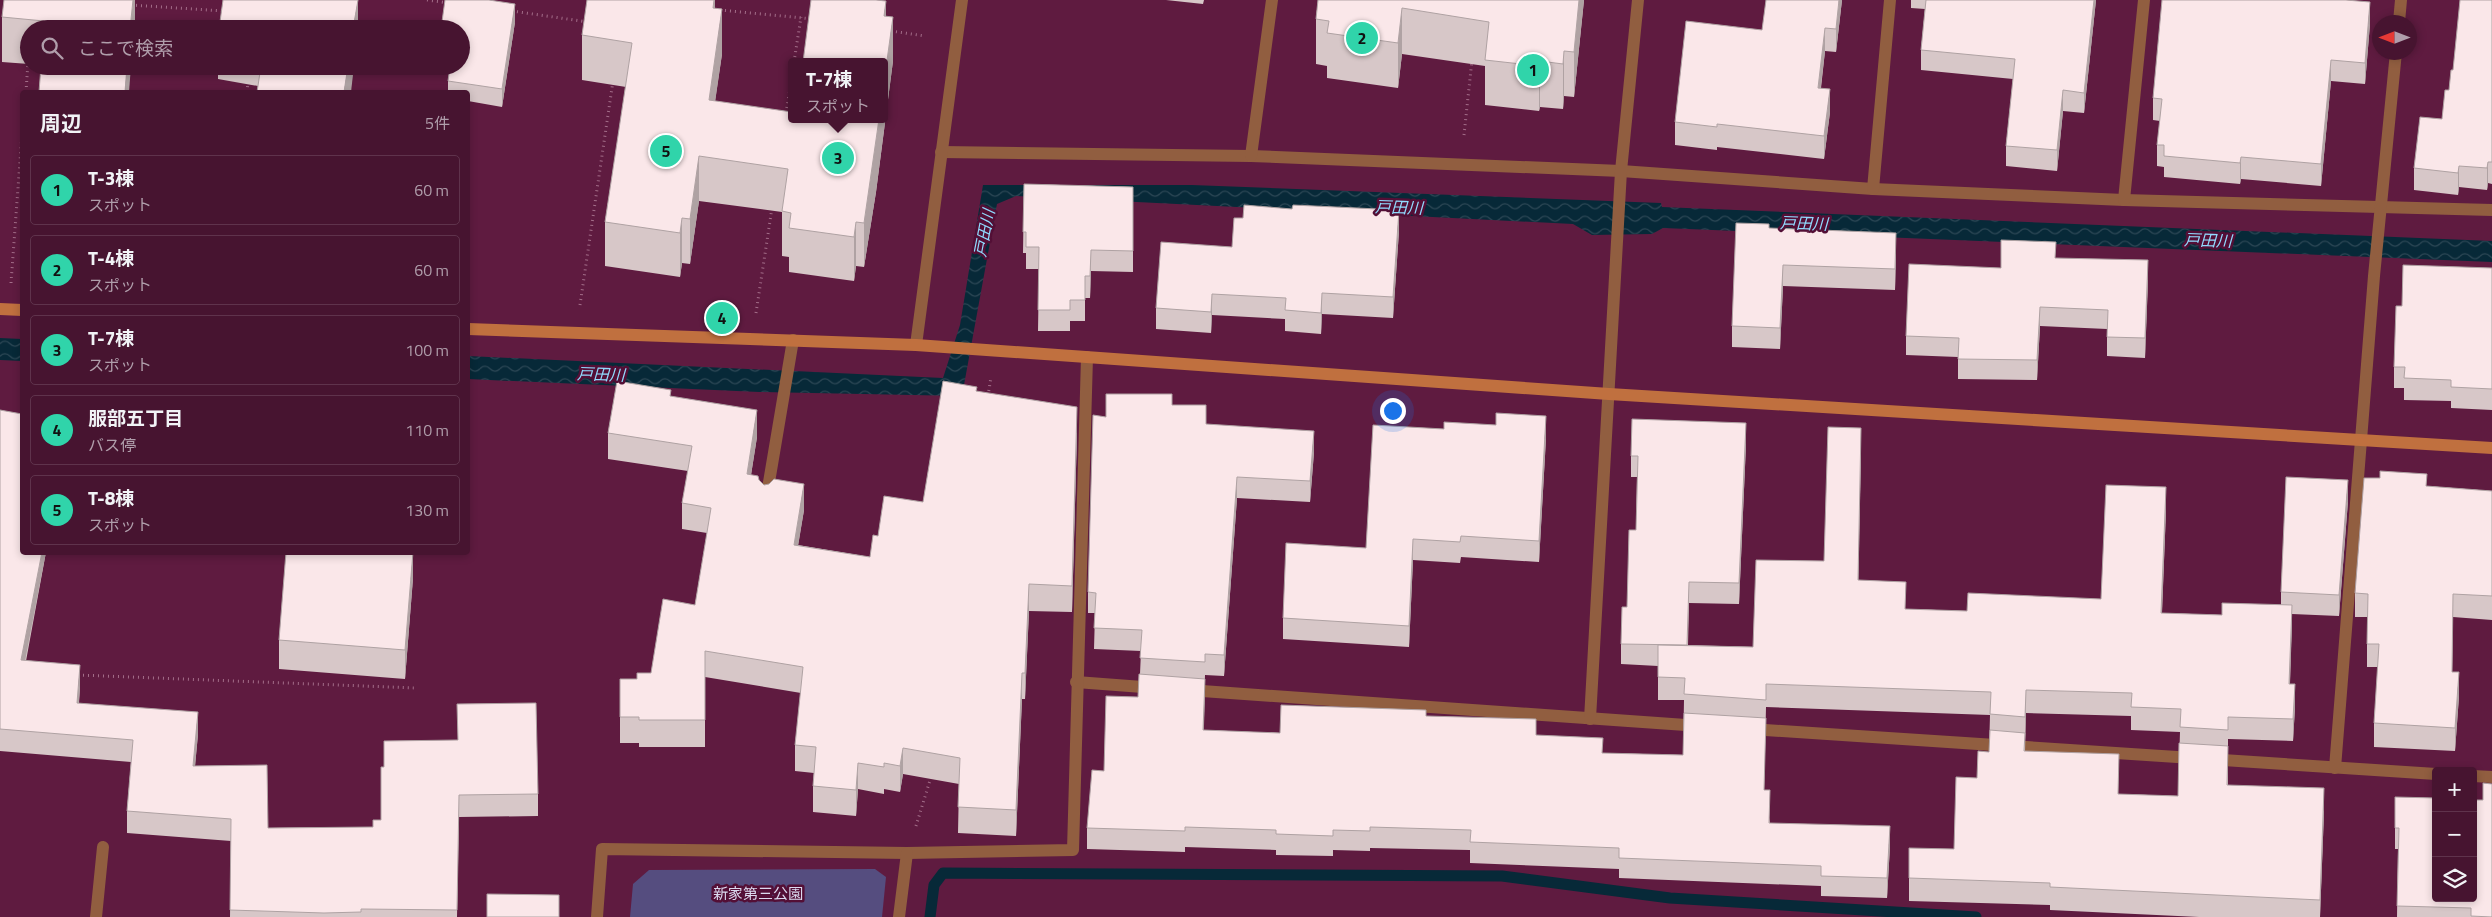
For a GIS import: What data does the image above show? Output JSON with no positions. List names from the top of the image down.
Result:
{
  "water": ["戸田川"],
  "parks": ["新家第三公園"],
  "north": "left",
  "page": {
    "pins": [
      "2",
      "1",
      "5",
      "3",
      "4"
    ],
    "search": "ここで検索",
    "popup": ["T-7棟", "スポット"],
    "heading": ["周辺", "5件"],
    "list": [
      {
        "mark": "1",
        "name": "T-3棟",
        "note": "スポット",
        "value": "60 m"
      },
      {
        "mark": "2",
        "name": "T-4棟",
        "note": "スポット",
        "value": "60 m"
      },
      {
        "mark": "3",
        "name": "T-7棟",
        "note": "スポット",
        "value": "100 m"
      },
      {
        "mark": "4",
        "name": "服部五丁目",
        "note": "バス停",
        "value": "110 m"
      },
      {
        "mark": "5",
        "name": "T-8棟",
        "note": "スポット",
        "value": "130 m"
      }
    ],
    "map_buttons": ["+", "−"]
  }
}
